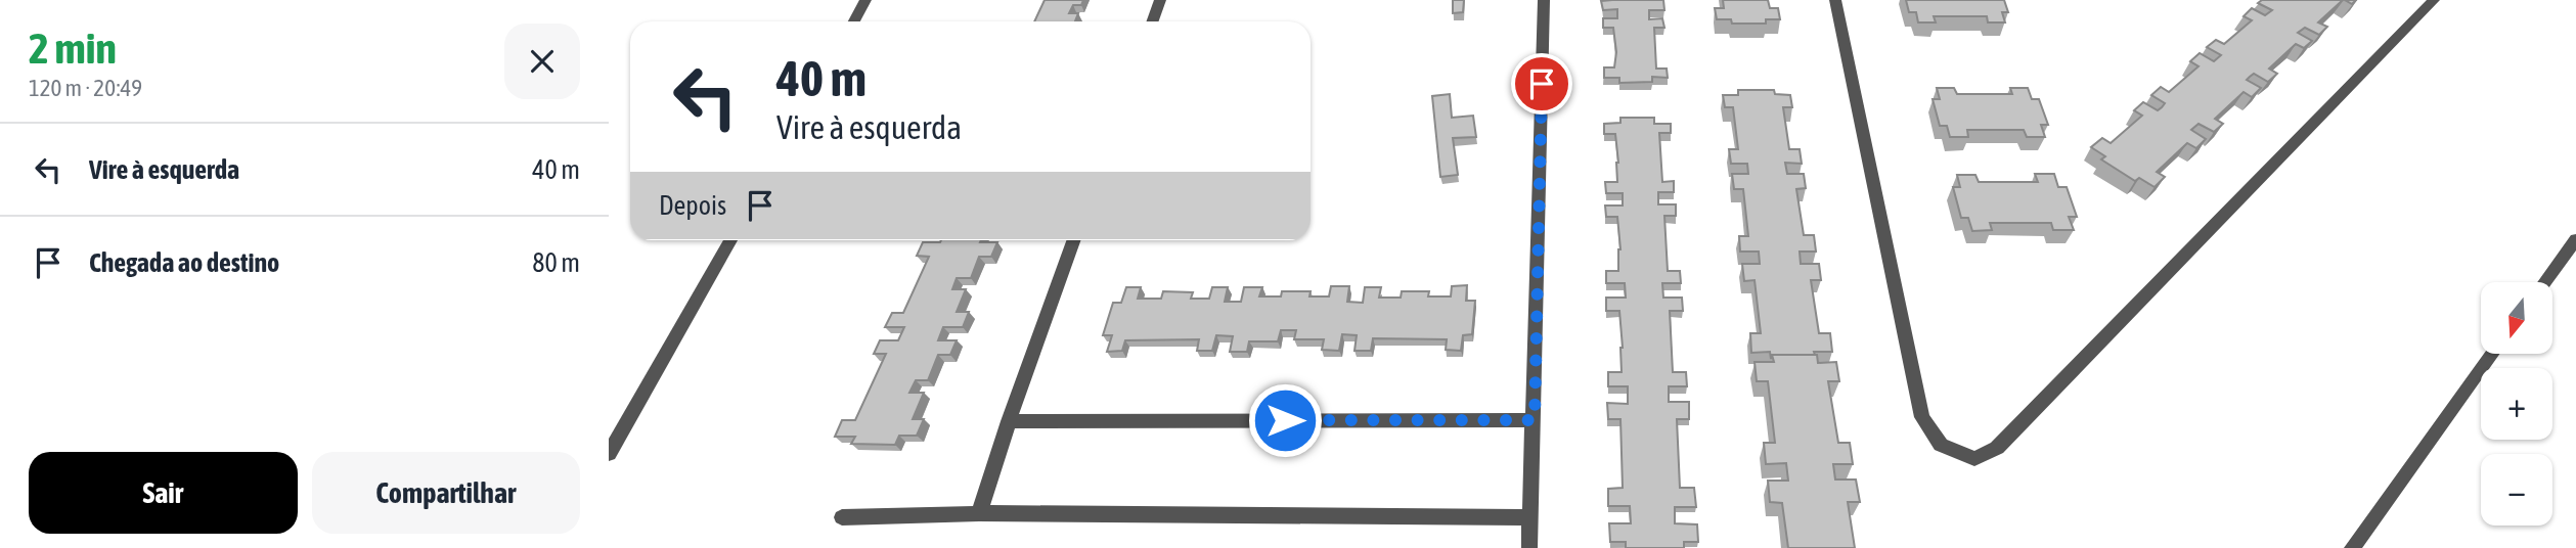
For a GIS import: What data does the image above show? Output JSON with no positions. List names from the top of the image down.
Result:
{
  "north": "bottom",
  "page": {
    "heading": ["2 min", "120 m · 20:49"],
    "turn": ["40 m", "Vire à esquerda"],
    "list": [
      {
        "name": "Vire à esquerda",
        "value": "40 m"
      },
      {
        "name": "Chegada ao destino",
        "value": "80 m"
      }
    ],
    "then": "Depois",
    "map_buttons": ["+", "−"],
    "buttons": ["Sair", "Compartilhar"]
  }
}
